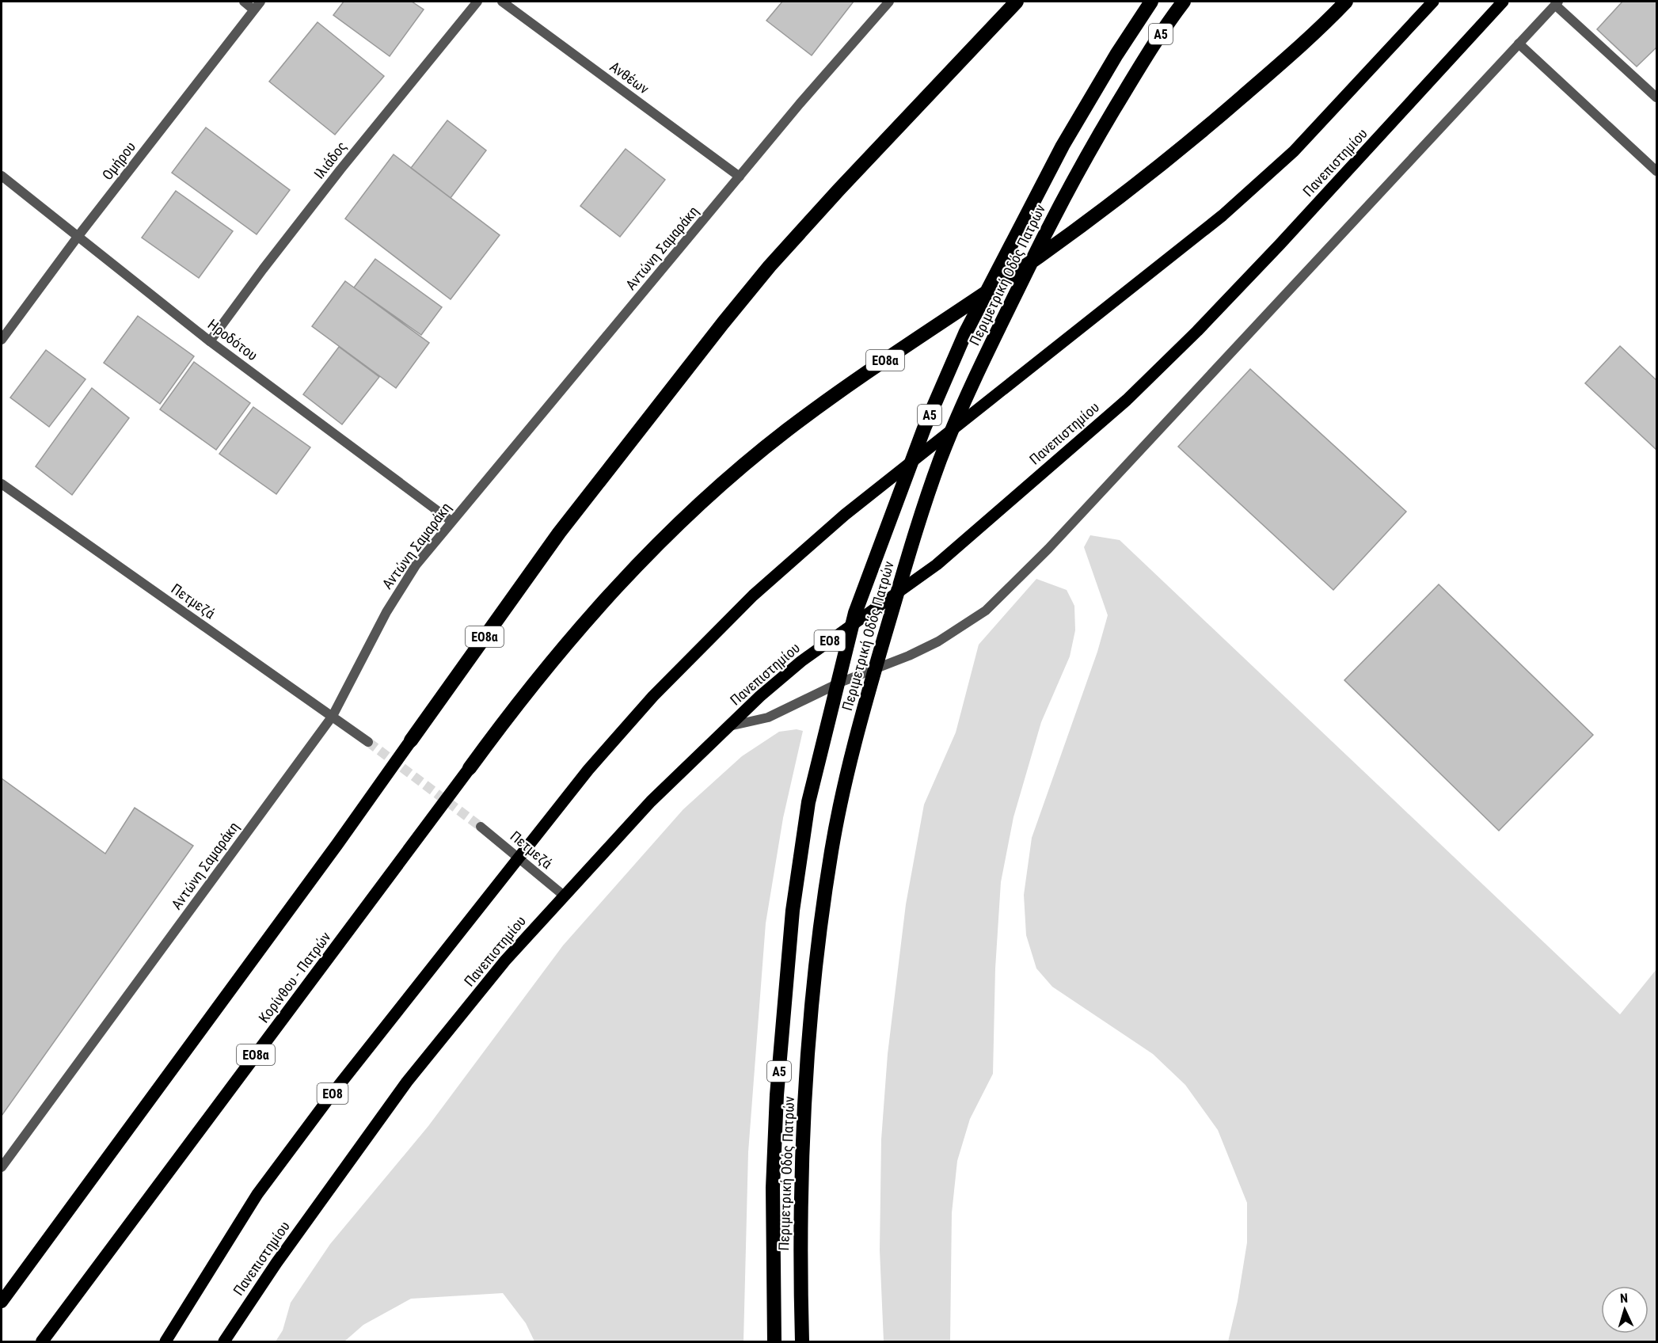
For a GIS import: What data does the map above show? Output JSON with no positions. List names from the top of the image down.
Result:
{
  "streets": {
    "highway": [
      "Α5",
      "Περιμετρική Οδός Πατρών",
      "ΕΟ8α",
      "Κορίνθου - Πατρών"
    ],
    "main road": ["Πανεπιστημίου", "ΕΟ8"],
    "street": [
      "Ανθέων",
      "Ιλιάδος",
      "Ομήρου",
      "Αντώνη Σαμαράκη",
      "Ηροδότου",
      "Πετμεζά"
    ]
  },
  "crossings": [
    ["Ανθέων", "Αντώνη Σαμαράκη"],
    ["Ιλιάδος", "Ηροδότου"],
    ["Ομήρου", "Ηροδότου"],
    ["Πανεπιστημίου", "Πετμεζά"],
    ["Αντώνη Σαμαράκη", "Ηροδότου"],
    ["Αντώνη Σαμαράκη", "Πετμεζά"],
    ["ΕΟ8α", "Κορίνθου - Πατρών"],
    ["Πετμεζά", "ΕΟ8"]
  ],
  "north": "top"
}
